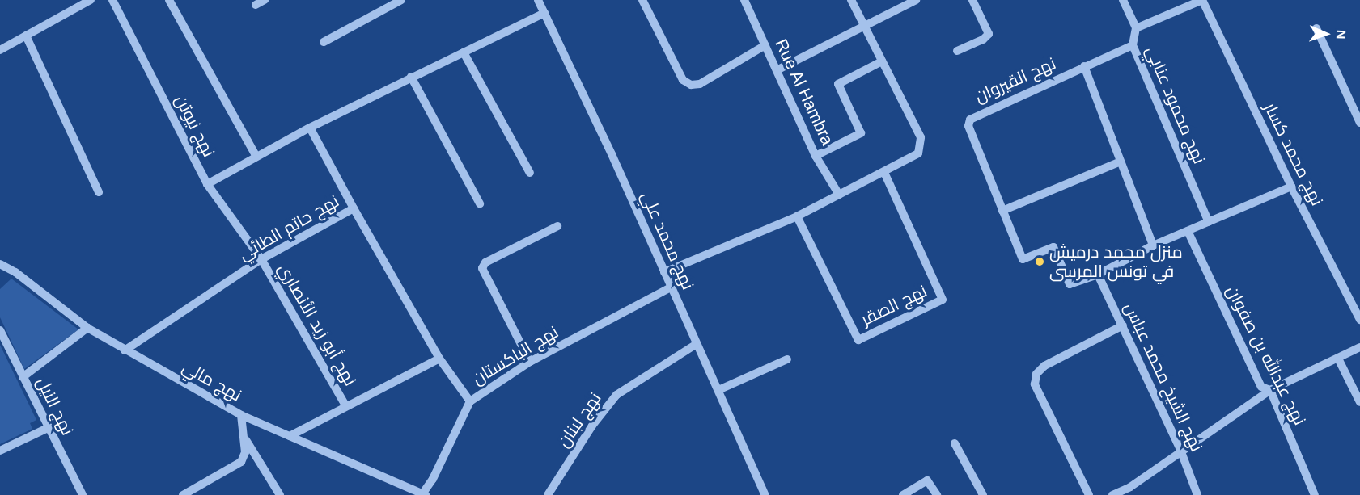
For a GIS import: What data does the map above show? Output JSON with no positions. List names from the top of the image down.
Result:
{
  "streets": {
    "street": [
      "نهج القيروان",
      "Rue Al Hambra",
      "نهج محمود عنابي",
      "نهج نيوتن",
      "نهج محمد كسار",
      "نهج حاتم الطائي",
      "نهج محمد علي",
      "نهج الصقر",
      "نهج أبو زيد الأنصاري",
      "نهج الباكستان",
      "نهج عبدالله بن صفوان",
      "نهج الشيخ محمد عباس",
      "نهج مالي",
      "نهج النيل",
      "نهج لبنان"
    ]
  },
  "crossings": [
    ["نهج القيروان", "نهج محمود عنابي"],
    ["نهج القيروان", "نهج الشيخ محمد عباس"],
    ["نهج نيوتن", "نهج حاتم الطائي"],
    ["نهج نيوتن", "نهج أبو زيد الأنصاري"],
    ["نهج حاتم الطائي", "نهج أبو زيد الأنصاري"],
    ["نهج حاتم الطائي", "نهج الباكستان"],
    ["نهج حاتم الطائي", "نهج مالي"],
    ["نهج محمد علي", "نهج الباكستان"],
    ["نهج محمد علي", "نهج لبنان"],
    ["نهج الباكستان", "نهج مالي"]
  ],
  "places": ["منزل محمد درميش في تونس المرسى"],
  "north": "right"
}
